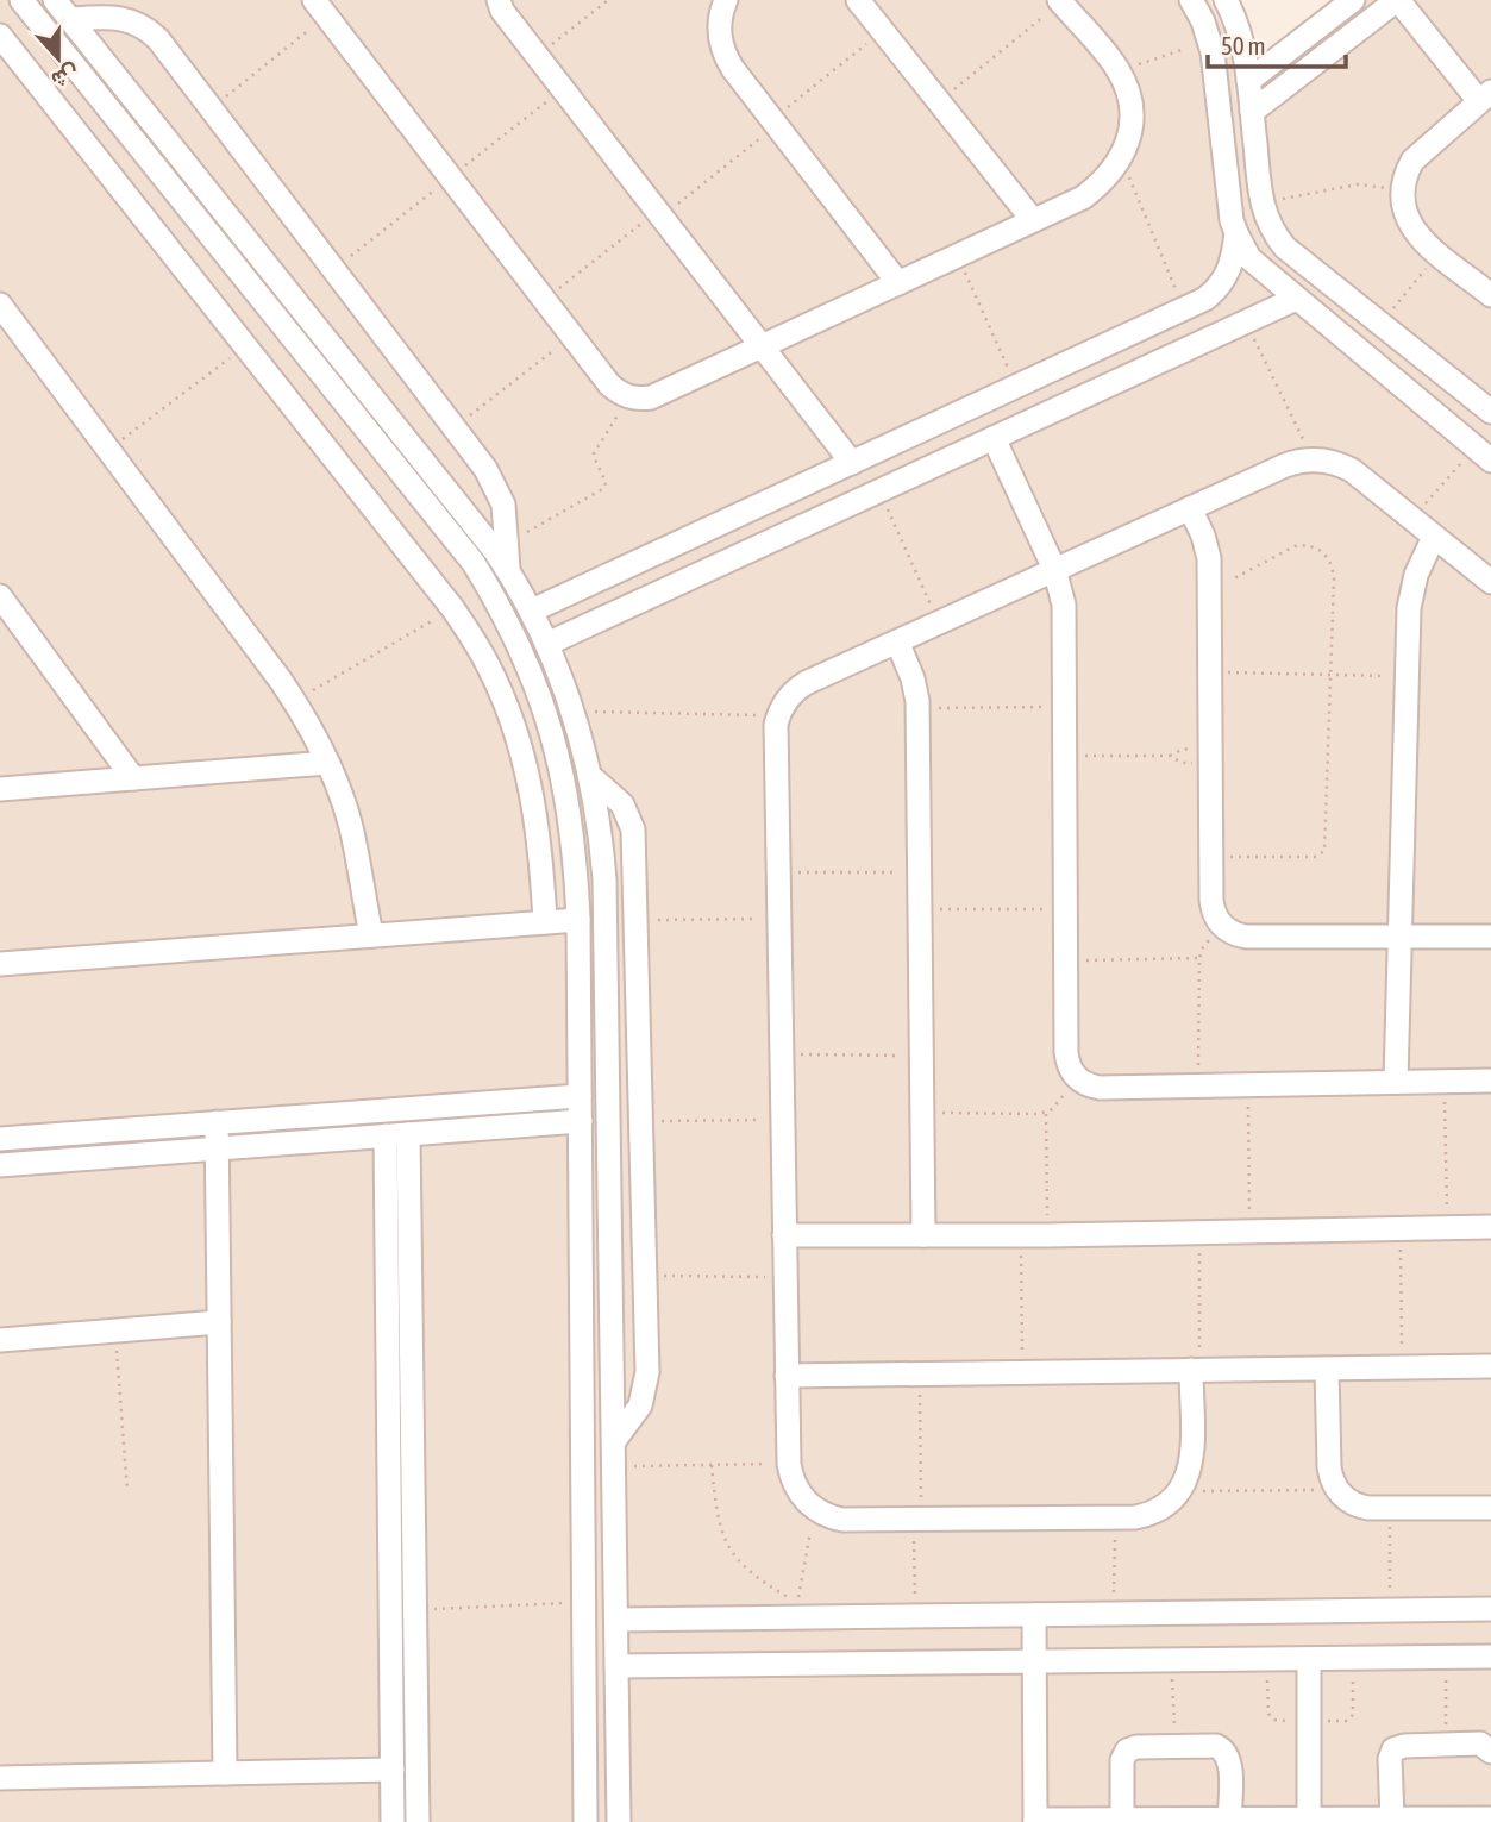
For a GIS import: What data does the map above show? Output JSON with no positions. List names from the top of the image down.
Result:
{
  "scale_bar": "50 m",
  "north": "bottom"
}
